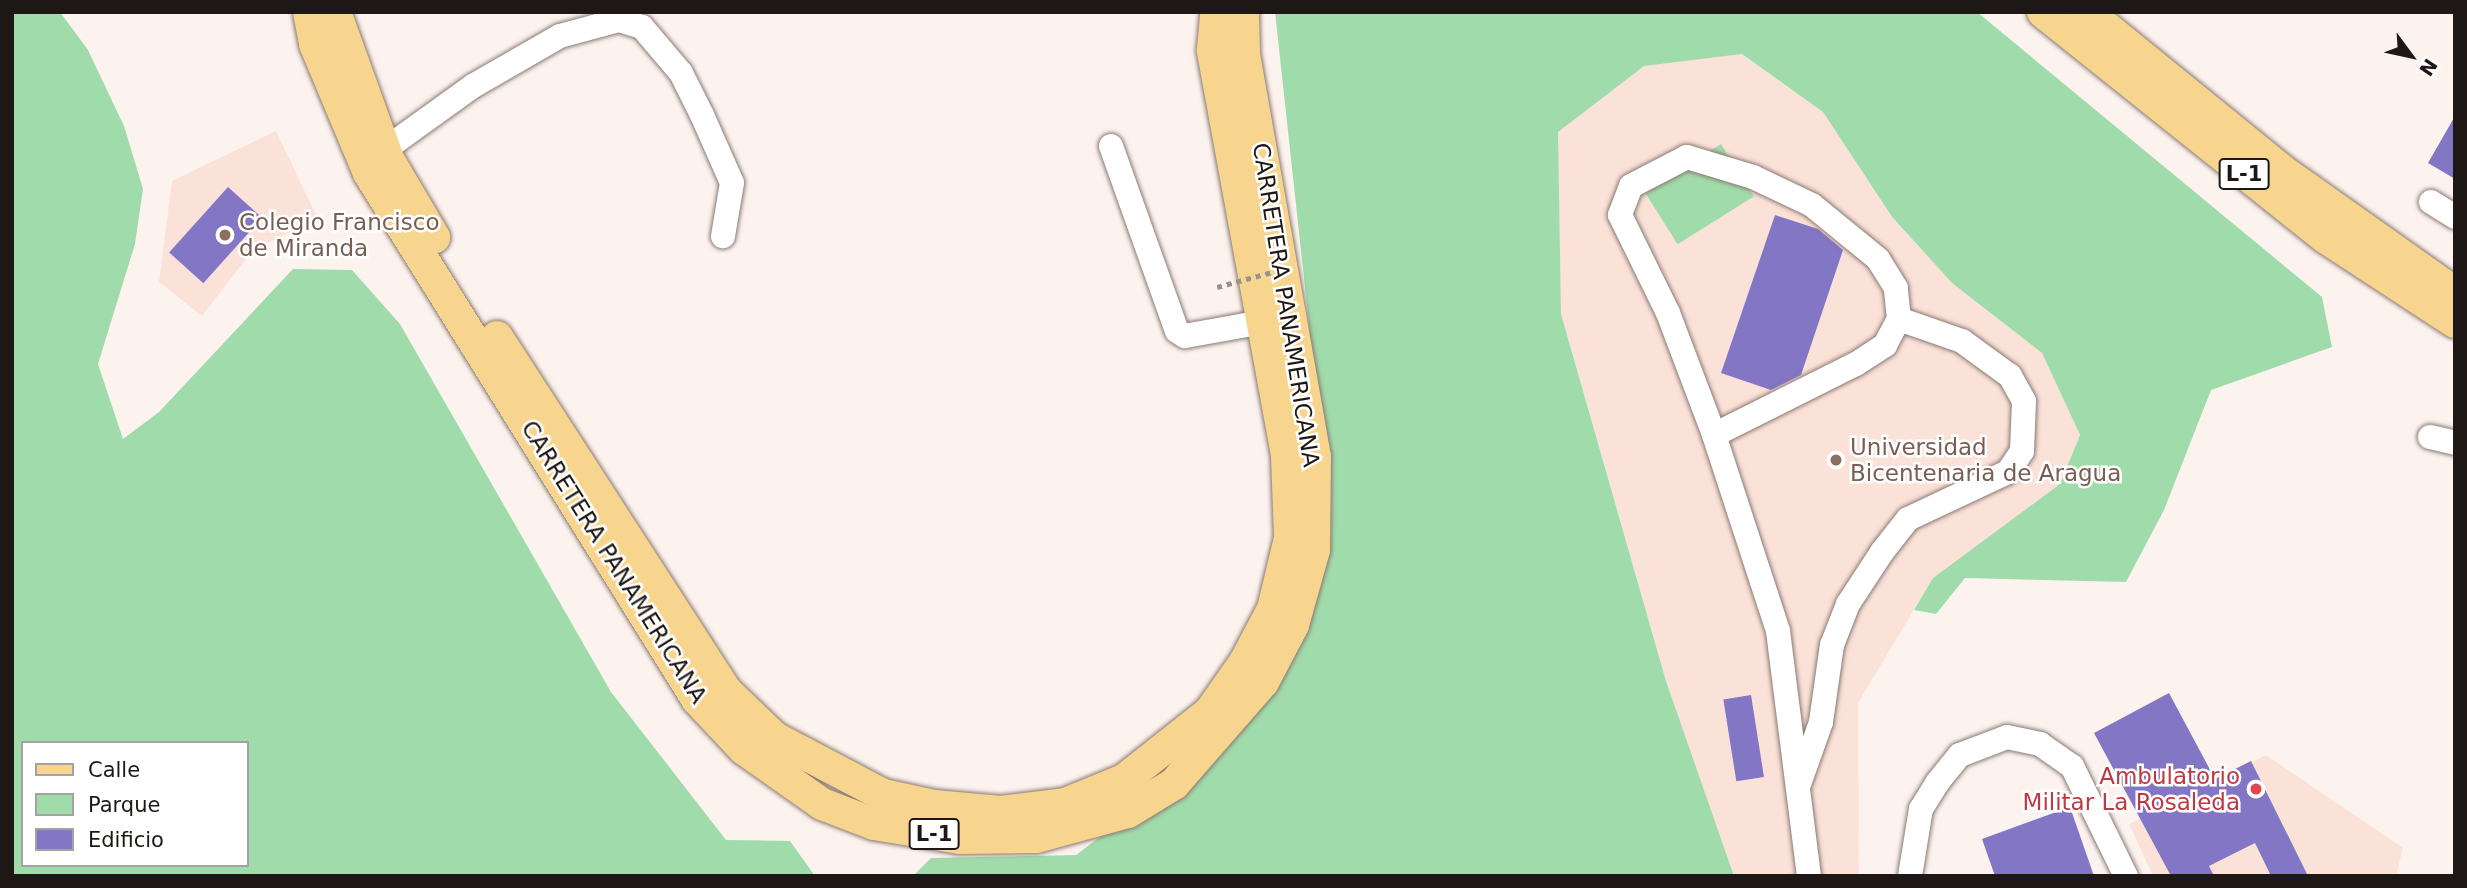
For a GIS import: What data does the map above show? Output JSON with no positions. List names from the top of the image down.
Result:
{
  "streets": {
    "main road": ["L-1", "CARRETERA PANAMERICANA"]
  },
  "places": ["Colegio Francisco de Miranda", "Universidad Bicentenaria de Aragua", "Ambulatorio Militar La Rosaleda"],
  "legend": ["Calle", "Parque", "Edificio"],
  "north": "bottom right"
}
